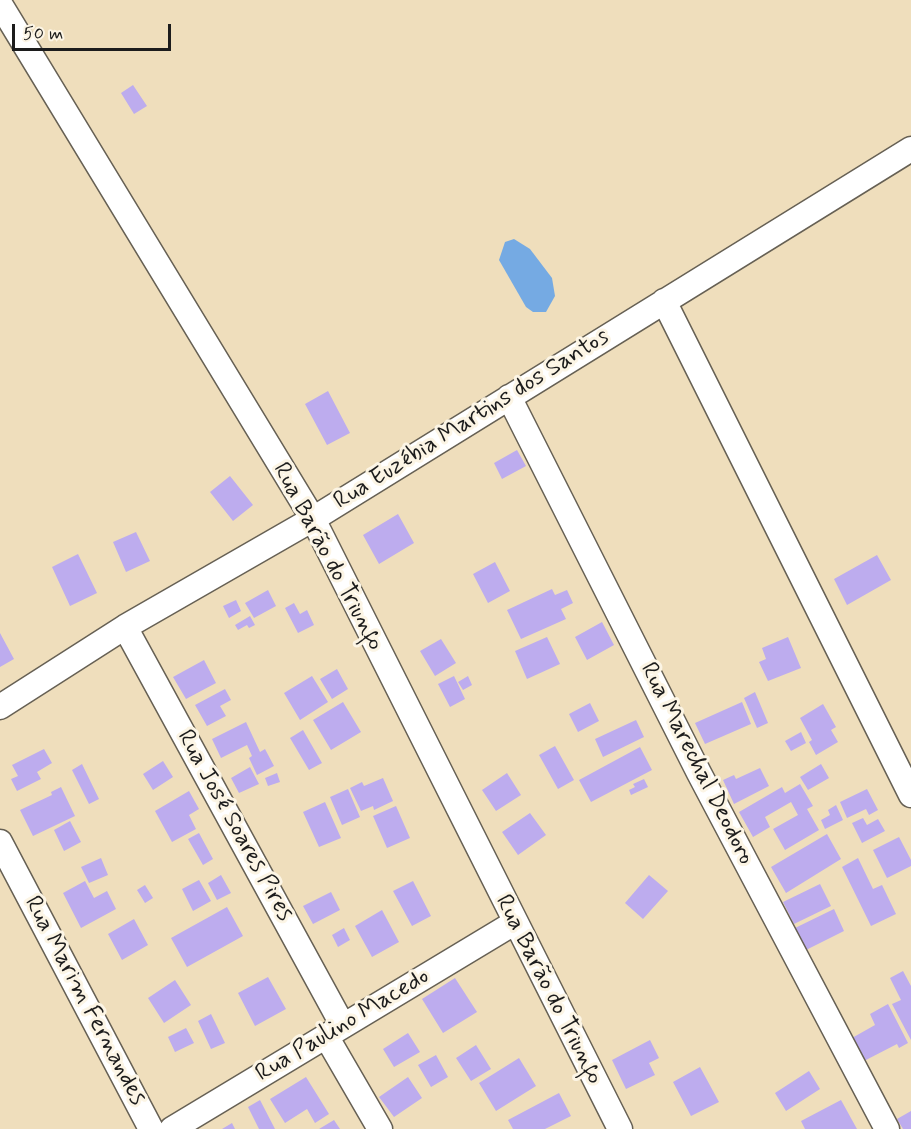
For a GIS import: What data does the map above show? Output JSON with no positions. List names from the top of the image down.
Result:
{
  "streets": {
    "street": [
      "Rua Euzébia Martins dos Santos",
      "Rua Barão do Triunfo",
      "Rua Marechal Deodoro",
      "Rua José Soares Pires",
      "Rua Marim Fernandes",
      "Rua Paulino Macedo"
    ]
  },
  "crossings": [
    ["Rua Euzébia Martins dos Santos", "Rua Barão do Triunfo"],
    ["Rua Euzébia Martins dos Santos", "Rua Marechal Deodoro"],
    ["Rua Euzébia Martins dos Santos", "Rua José Soares Pires"],
    ["Rua Barão do Triunfo", "Rua Paulino Macedo"],
    ["Rua José Soares Pires", "Rua Paulino Macedo"]
  ],
  "scale_bar": "50 m"
}
